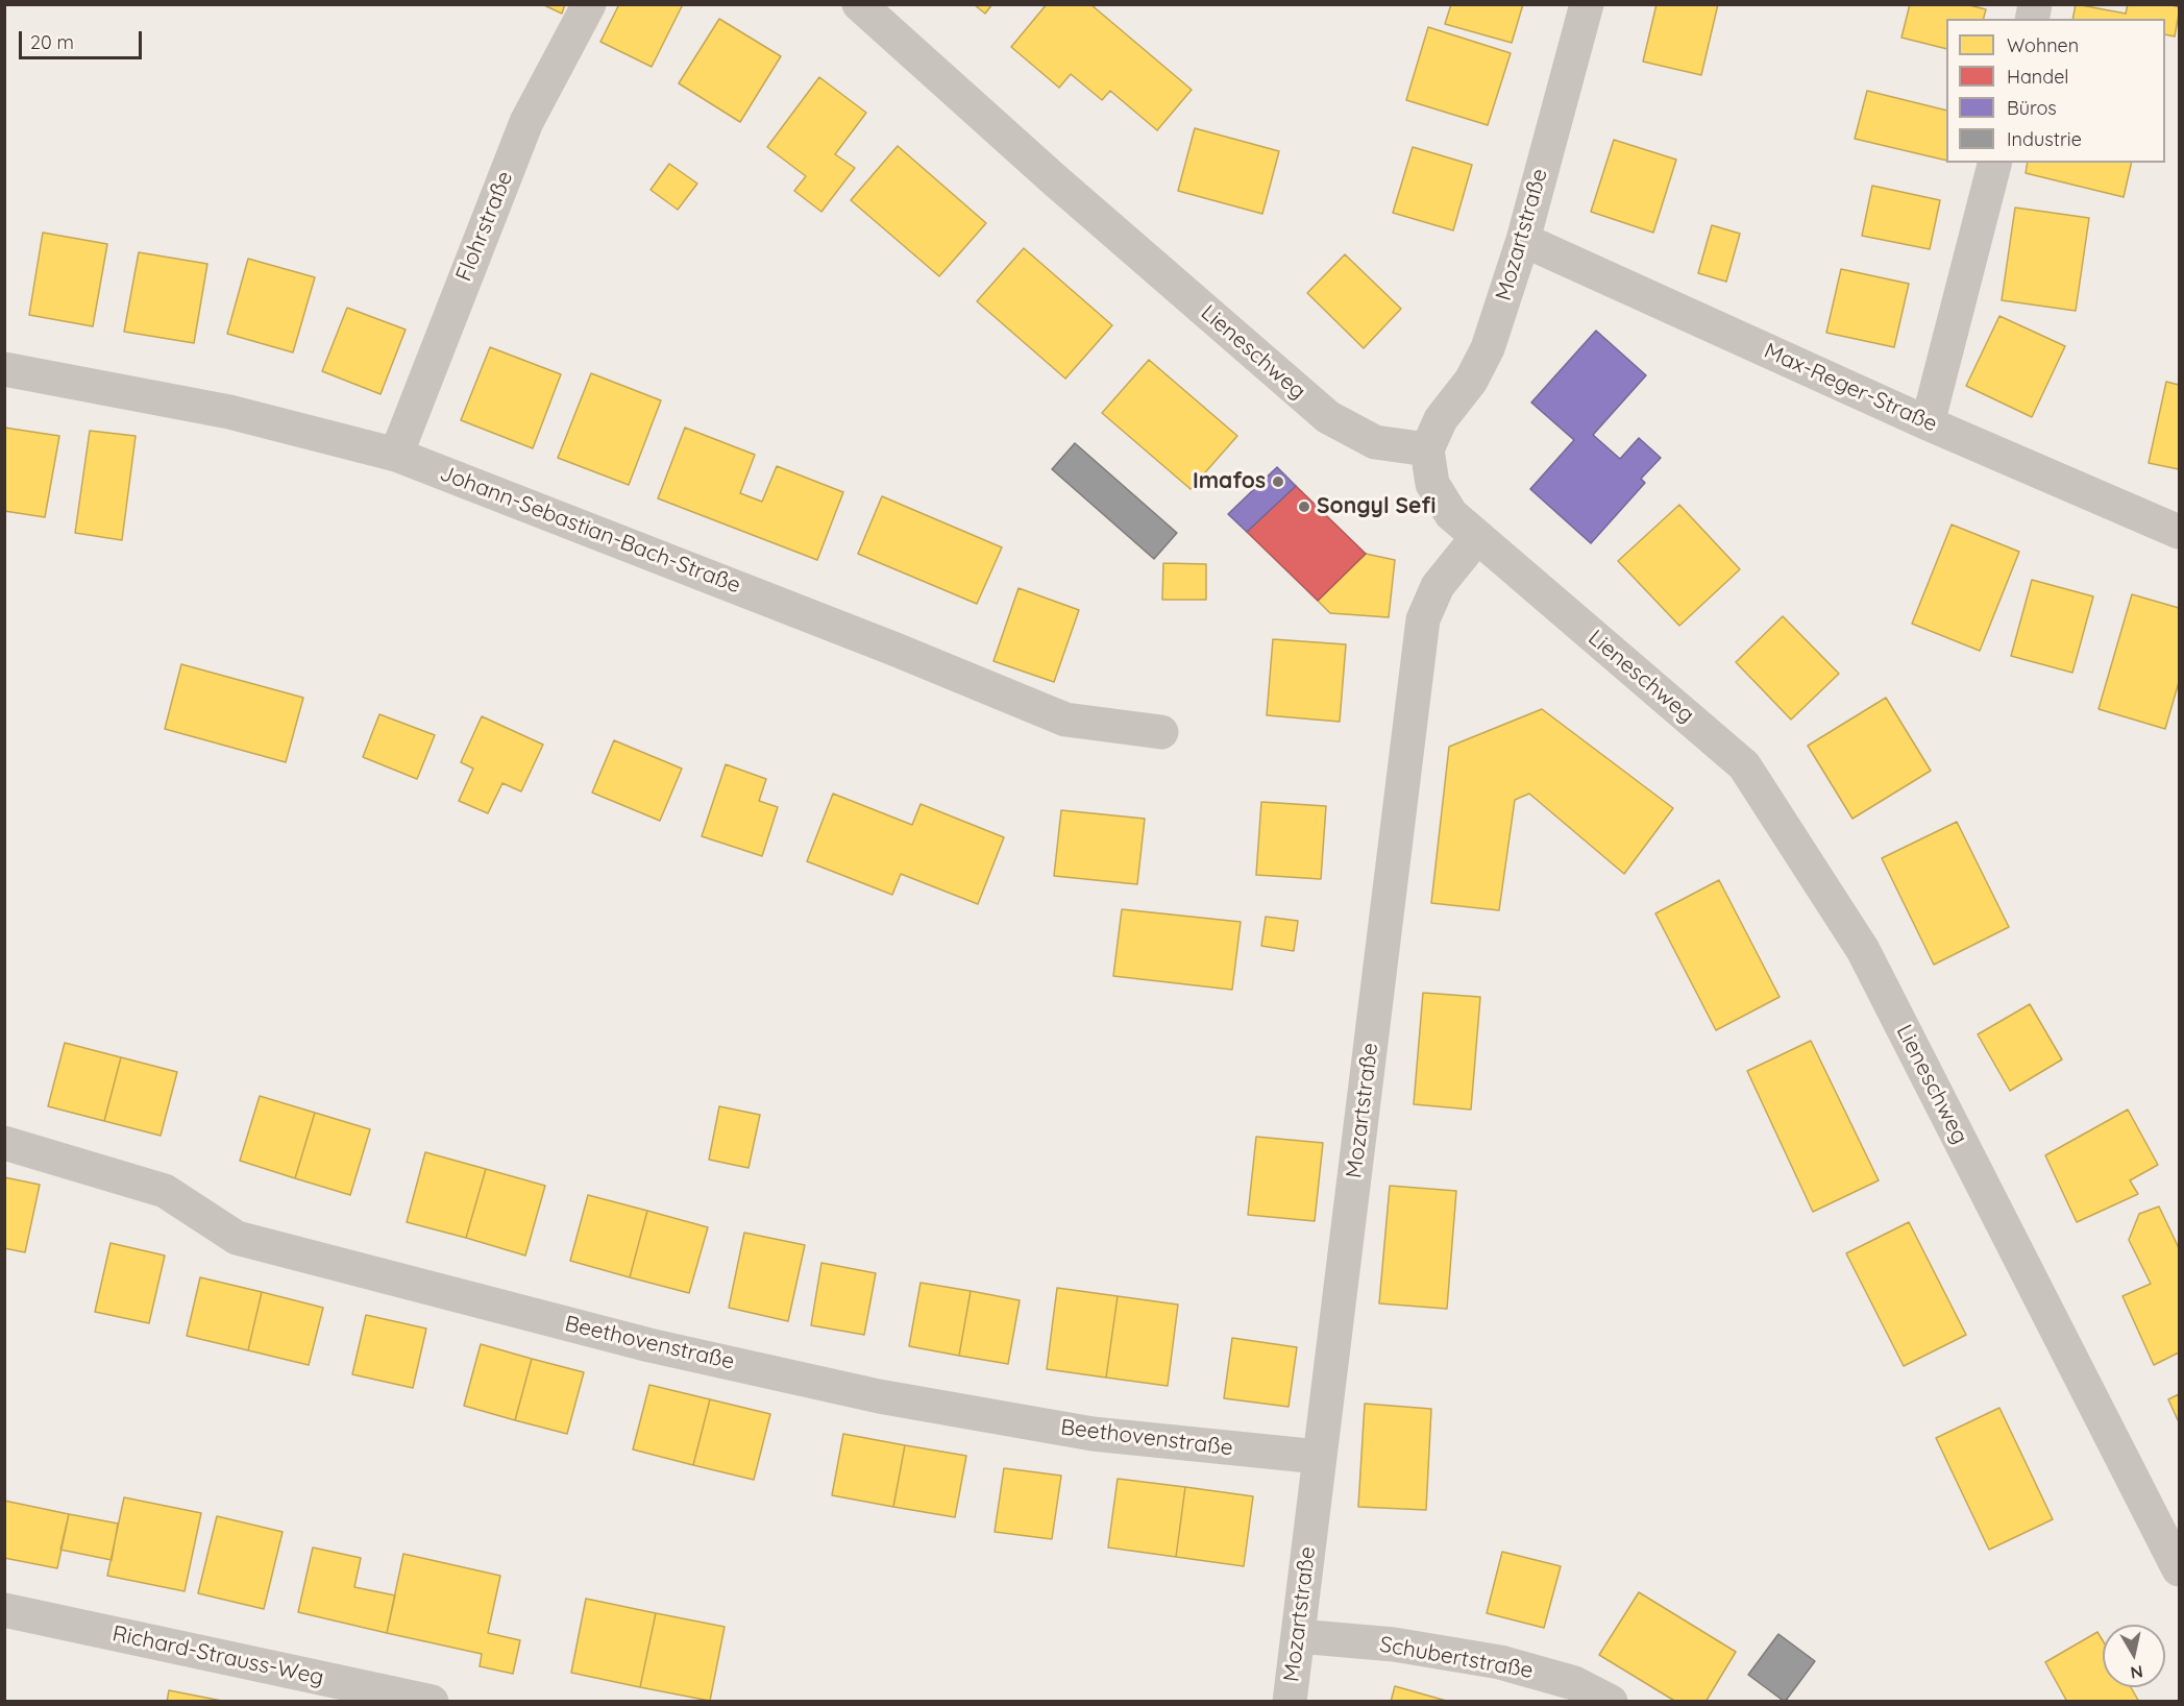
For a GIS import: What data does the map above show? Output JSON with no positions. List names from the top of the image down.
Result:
{
  "streets": {
    "street": [
      "Flohrstraße",
      "Mozartstraße",
      "Lieneschweg",
      "Max-Reger-Straße",
      "Johann-Sebastian-Bach-Straße",
      "Beethovenstraße",
      "Richard-Strauss-Weg",
      "Schubertstraße"
    ]
  },
  "crossings": [
    ["Flohrstraße", "Johann-Sebastian-Bach-Straße"],
    ["Mozartstraße", "Lieneschweg"],
    ["Mozartstraße", "Max-Reger-Straße"],
    ["Mozartstraße", "Beethovenstraße"],
    ["Mozartstraße", "Schubertstraße"]
  ],
  "places": ["Imafos", "Songyl Sefi"],
  "legend": [
    "Wohnen",
    "Handel",
    "Büros",
    "Industrie"
  ],
  "scale_bar": "20 m",
  "north": "bottom"
}
